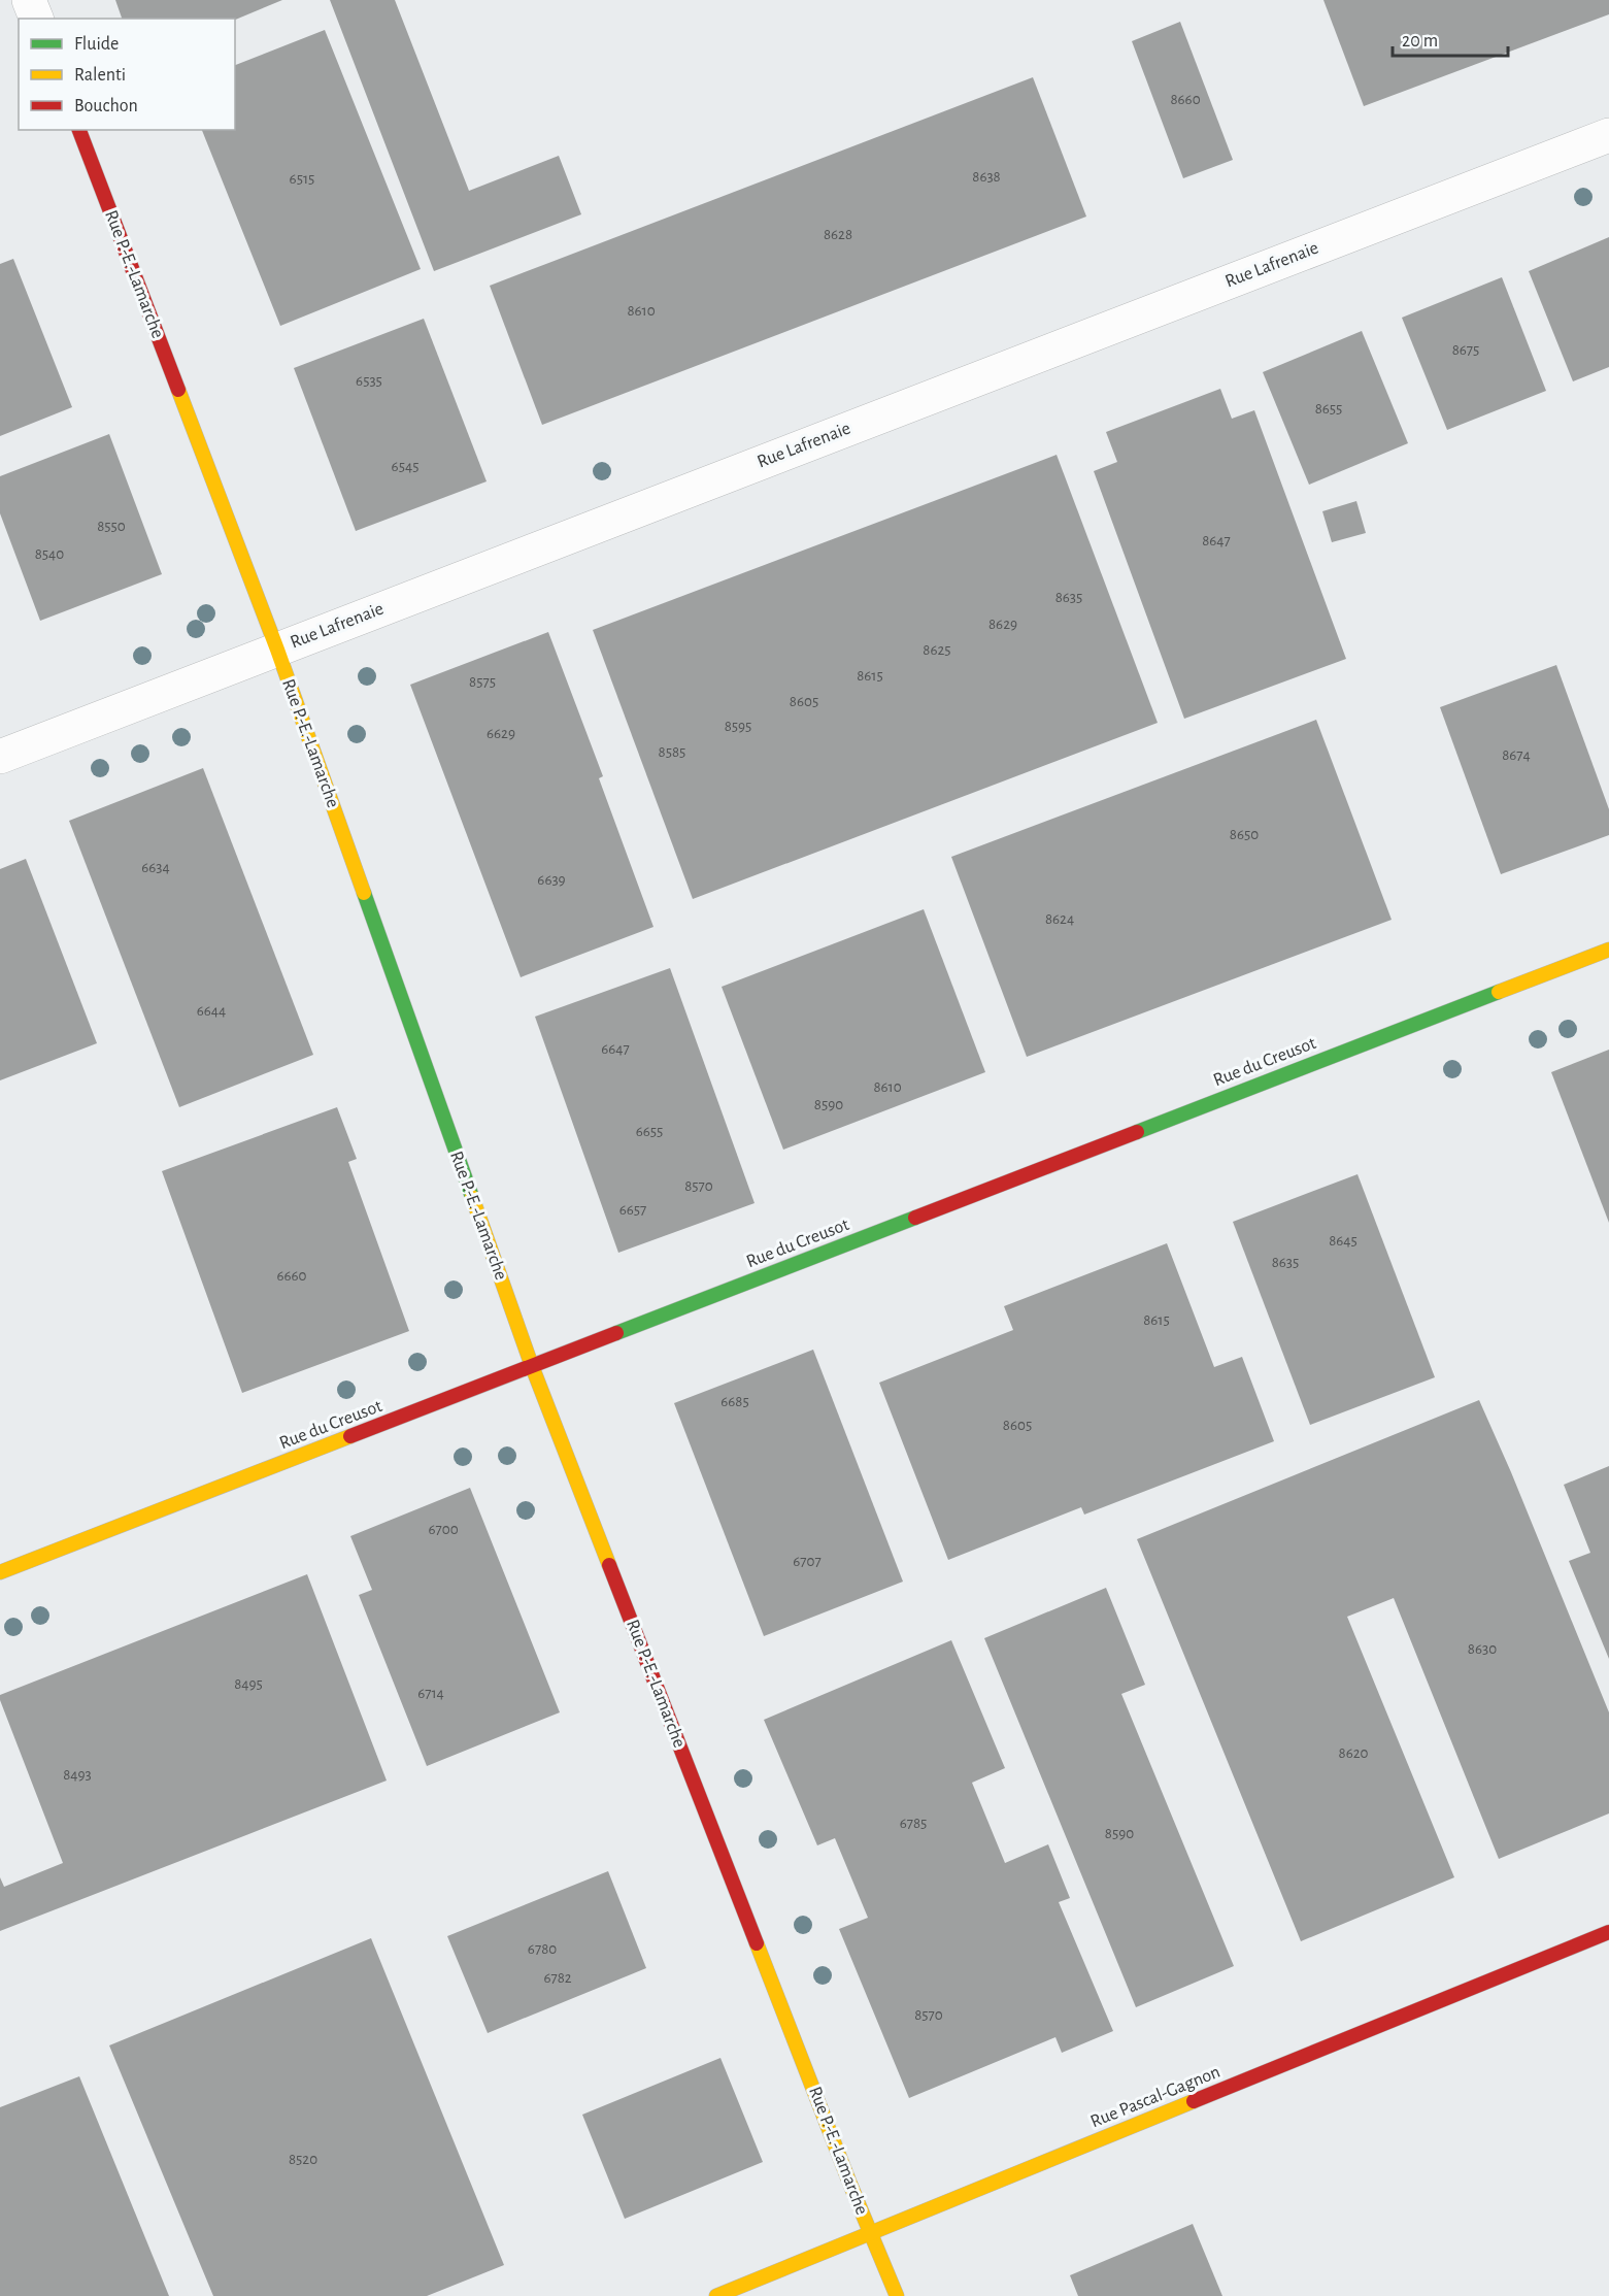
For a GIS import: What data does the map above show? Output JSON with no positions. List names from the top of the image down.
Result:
{
  "streets": {
    "street": [
      "Rue Lafrenaie",
      "Rue P.-E.-Lamarche",
      "Rue du Creusot",
      "Rue Pascal-Gagnon"
    ]
  },
  "crossings": [
    ["Rue Lafrenaie", "Rue P.-E.-Lamarche"],
    ["Rue P.-E.-Lamarche", "Rue du Creusot"],
    ["Rue P.-E.-Lamarche", "Rue Pascal-Gagnon"]
  ],
  "house_numbers": [
    "8660",
    "8638",
    "6515",
    "8628",
    "8610",
    "8675",
    "6535",
    "8655",
    "6545",
    "8550",
    "8647",
    "8540",
    "8635",
    "8629",
    "8625",
    "8615",
    "8575",
    "8605",
    "8595",
    "6629",
    "8585",
    "8674",
    "8650",
    "6634",
    "6639",
    "8624",
    "6644",
    "6647",
    "8610",
    "8590",
    "6655",
    "8570",
    "6657",
    "8645",
    "8635",
    "6660",
    "8615",
    "6685",
    "8605",
    "6700",
    "6707",
    "8630",
    "8495",
    "6714",
    "8620",
    "8493",
    "6785",
    "8590",
    "6780",
    "6782",
    "8570",
    "8520"
  ],
  "legend": ["Fluide", "Ralenti", "Bouchon"],
  "scale_bar": "20 m"
}
